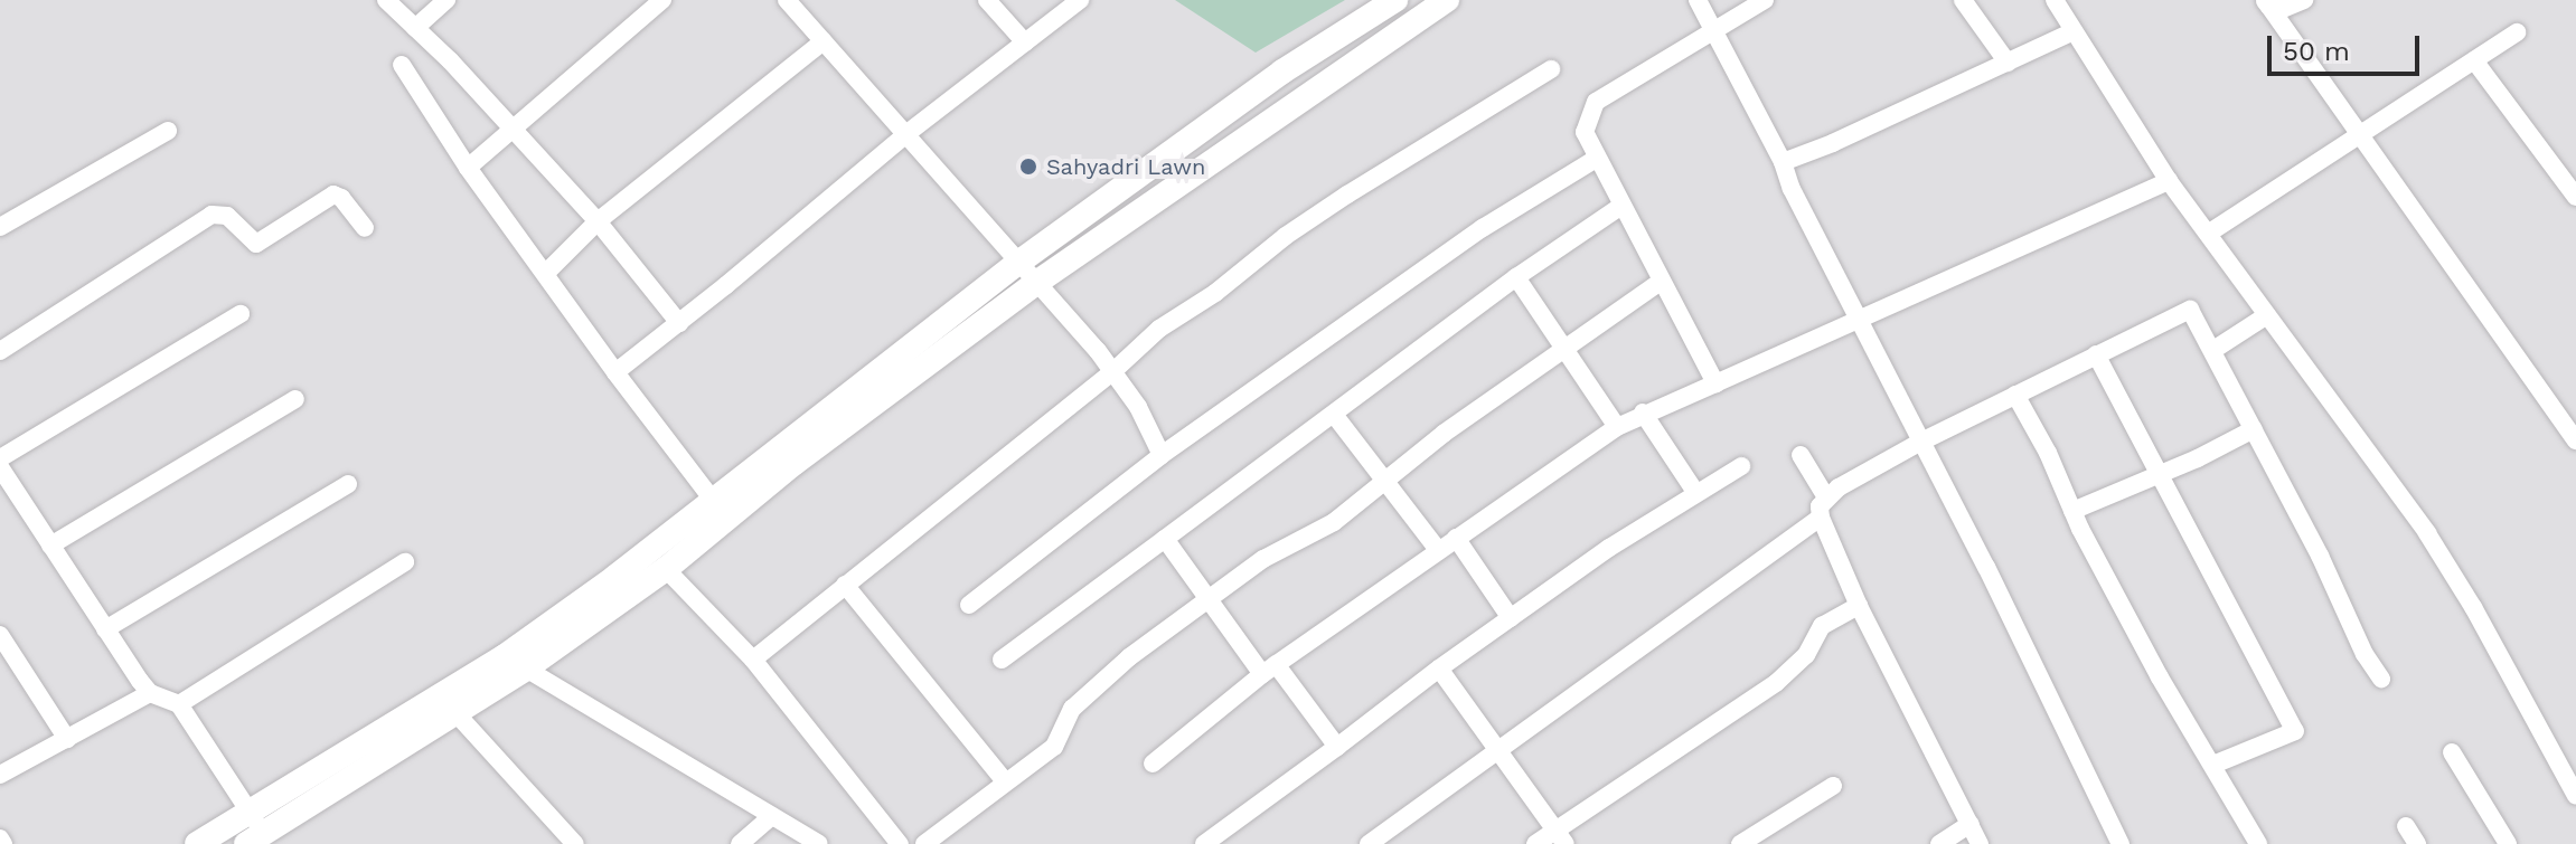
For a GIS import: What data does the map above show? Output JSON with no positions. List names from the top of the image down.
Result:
{
  "places": ["Sahyadri Lawn"],
  "scale_bar": "50 m"
}
